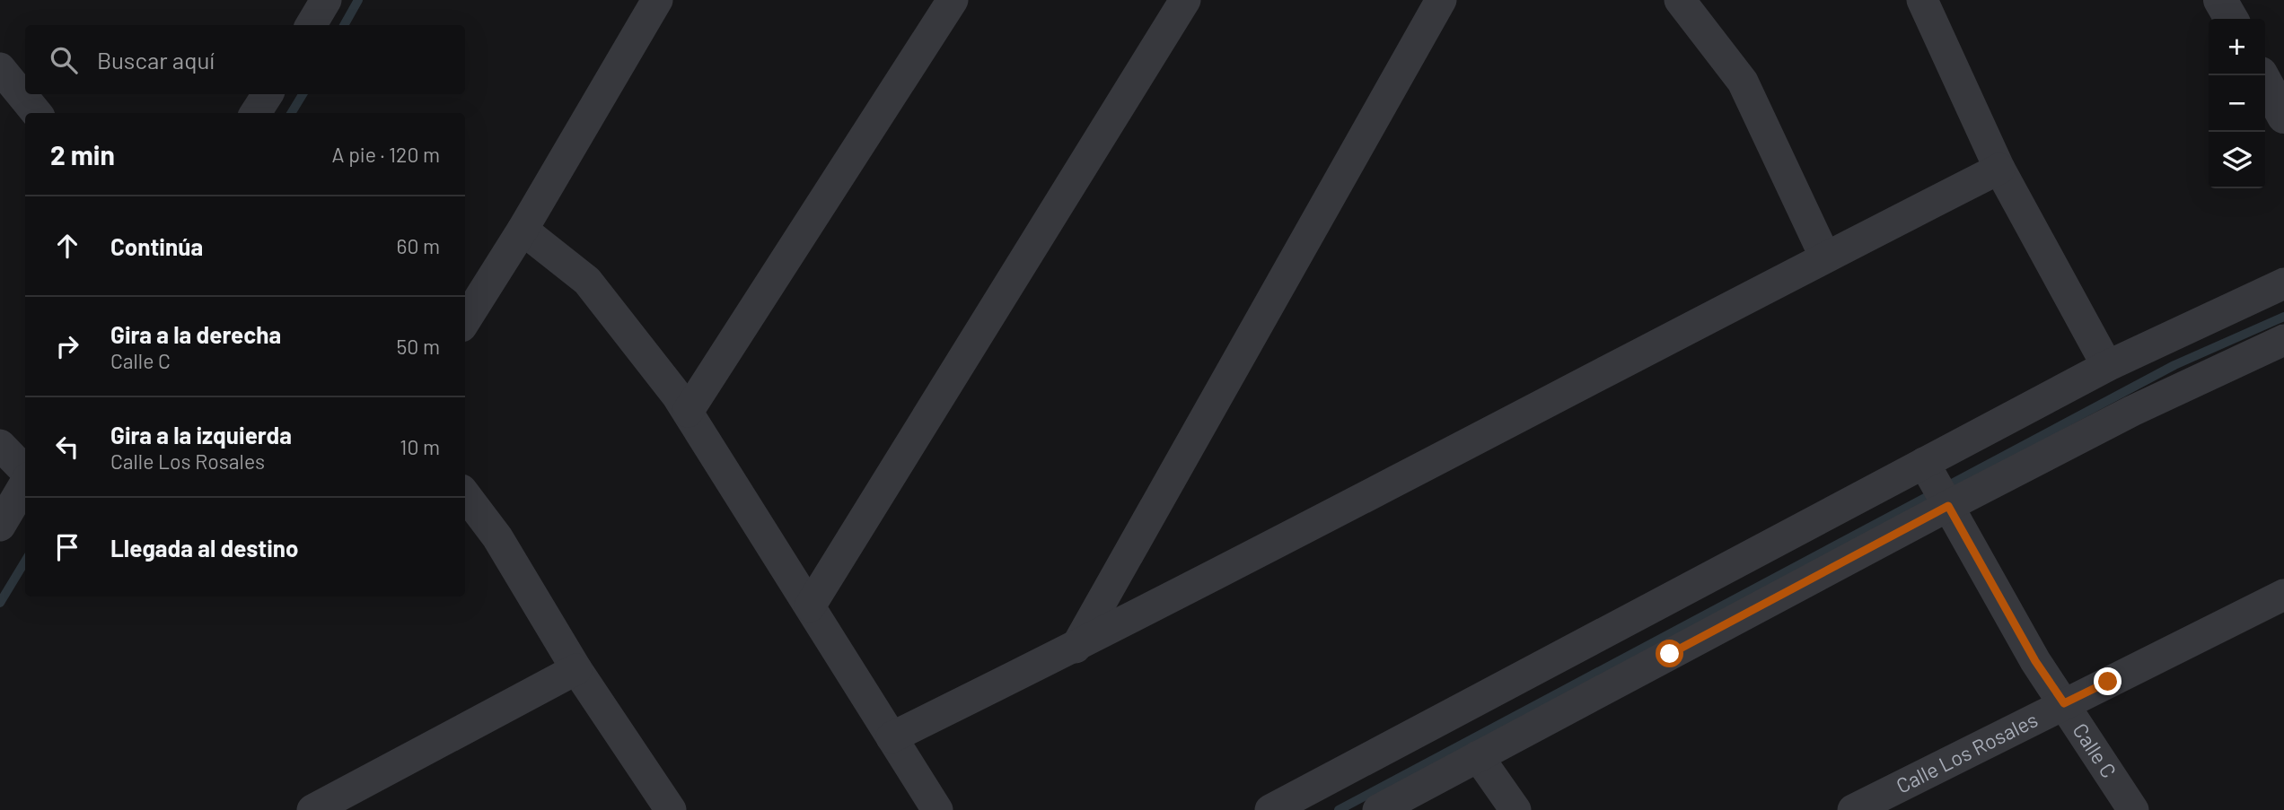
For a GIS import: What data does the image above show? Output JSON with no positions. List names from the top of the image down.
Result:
{
  "streets": {
    "street": ["Calle C", "Calle Los Rosales"]
  },
  "crossings": [
    ["Calle C", "Calle Los Rosales"]
  ],
  "page": {
    "map_buttons": ["+", "−"],
    "search": "Buscar aquí",
    "heading": ["2 min", "A pie · 120 m"],
    "list": [
      ["Continúa", "60 m"],
      ["Gira a la derecha", "Calle C", "50 m"],
      ["Gira a la izquierda", "Calle Los Rosales", "10 m"],
      "Llegada al destino"
    ]
  }
}
